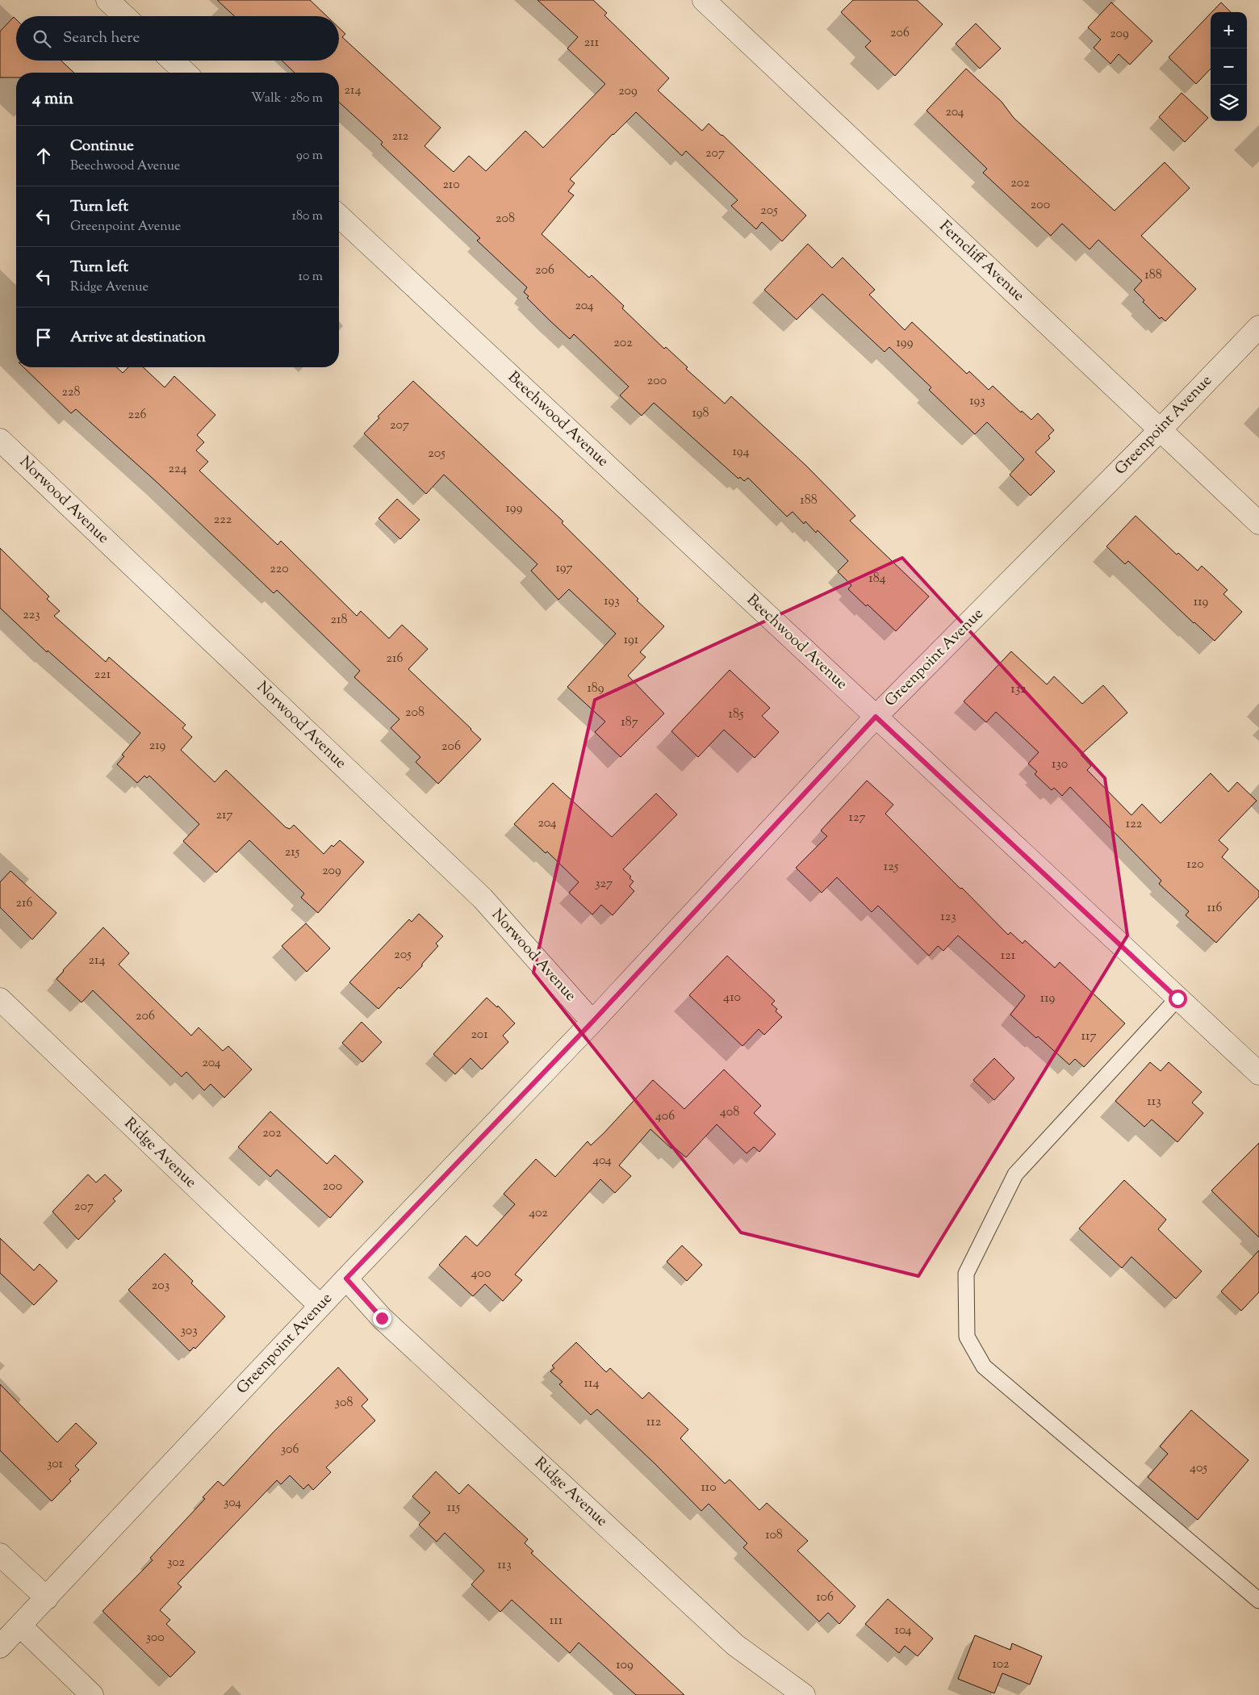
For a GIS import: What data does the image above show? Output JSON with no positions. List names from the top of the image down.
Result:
{
  "streets": {
    "street": [
      "Ferncliff Avenue",
      "Beechwood Avenue",
      "Greenpoint Avenue",
      "Norwood Avenue",
      "Ridge Avenue"
    ]
  },
  "crossings": [
    ["Ferncliff Avenue", "Greenpoint Avenue"],
    ["Beechwood Avenue", "Greenpoint Avenue"],
    ["Greenpoint Avenue", "Norwood Avenue"],
    ["Greenpoint Avenue", "Ridge Avenue"]
  ],
  "house_numbers": [
    "206",
    "209",
    "211",
    "214",
    "209",
    "204",
    "212",
    "207",
    "202",
    "210",
    "200",
    "205",
    "208",
    "206",
    "188",
    "204",
    "202",
    "199",
    "200",
    "228",
    "193",
    "198",
    "226",
    "207",
    "194",
    "205",
    "224",
    "188",
    "199",
    "222",
    "197",
    "220",
    "184",
    "193",
    "119",
    "223",
    "218",
    "191",
    "216",
    "221",
    "189",
    "132",
    "208",
    "185",
    "187",
    "219",
    "206",
    "130",
    "217",
    "127",
    "204",
    "122",
    "215",
    "120",
    "125",
    "209",
    "327",
    "216",
    "116",
    "123",
    "205",
    "121",
    "214",
    "410",
    "119",
    "206",
    "201",
    "117",
    "204",
    "113",
    "408",
    "406",
    "202",
    "404",
    "200",
    "207",
    "402",
    "400",
    "203",
    "303",
    "114",
    "308",
    "112",
    "306",
    "301",
    "405",
    "110",
    "304",
    "115",
    "108",
    "302",
    "113",
    "106",
    "111",
    "104",
    "300",
    "102",
    "109"
  ],
  "page": {
    "map_buttons": ["+", "−"],
    "search": "Search here",
    "heading": ["4 min", "Walk · 280 m"],
    "list": [
      ["Continue", "Beechwood Avenue", "90 m"],
      ["Turn left", "Greenpoint Avenue", "180 m"],
      ["Turn left", "Ridge Avenue", "10 m"],
      "Arrive at destination"
    ]
  }
}
